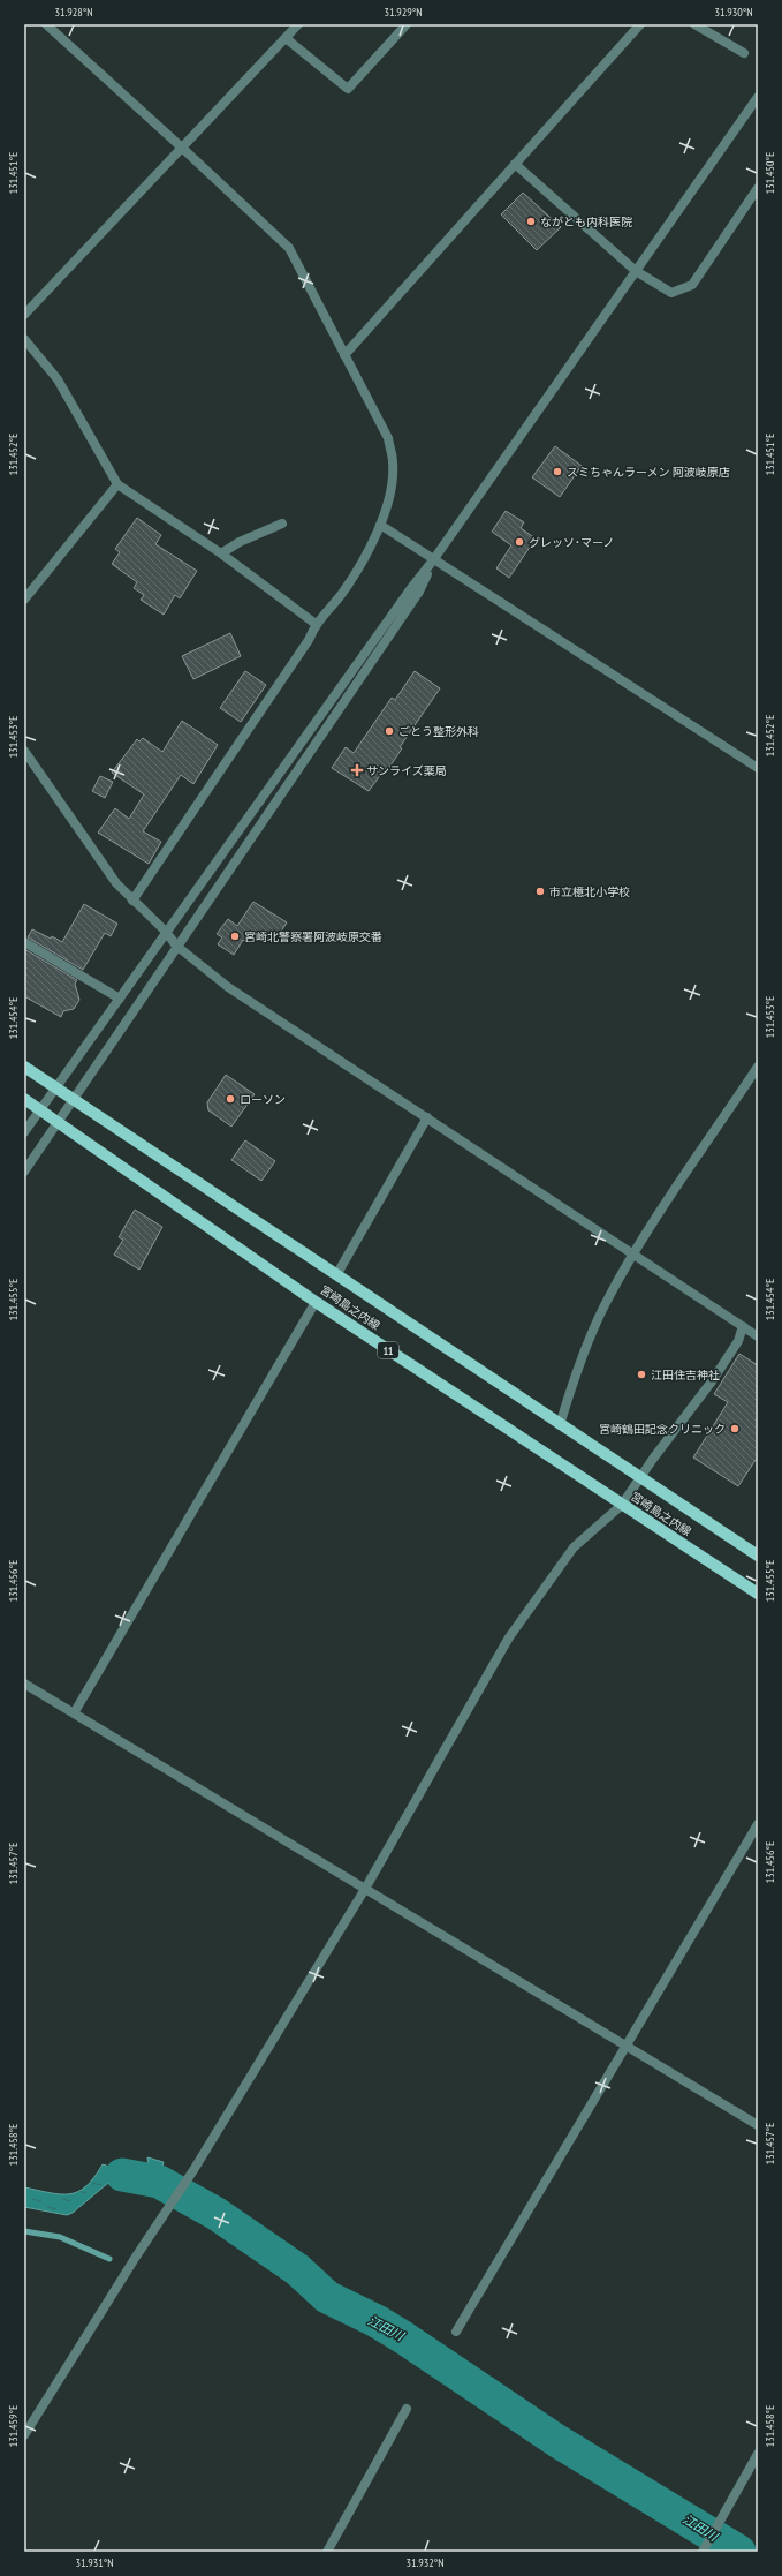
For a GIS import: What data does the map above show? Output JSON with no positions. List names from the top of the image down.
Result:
{
  "streets": {
    "main road": ["宮崎島之内線", "11"]
  },
  "water": ["江田川"],
  "places": {
    "other": [
      "ながとも内科医院",
      "スミちゃんラーメン 阿波岐原店",
      "グレッソ･マーノ",
      "ごとう整形外科",
      "市立檍北小学校",
      "宮崎北警察署阿波岐原交番",
      "ローソン",
      "江田住吉神社",
      "宮崎鶴田記念クリニック"
    ],
    "health": ["サンライズ薬局"]
  },
  "coordinates": [
    "31.928°N",
    "31.929°N",
    "31.930°N",
    "131.450°E",
    "131.451°E",
    "131.452°E",
    "131.453°E",
    "131.454°E",
    "131.455°E",
    "131.456°E",
    "131.457°E",
    "131.458°E",
    "131.459°E",
    "31.931°N",
    "31.932°N"
  ]
}
